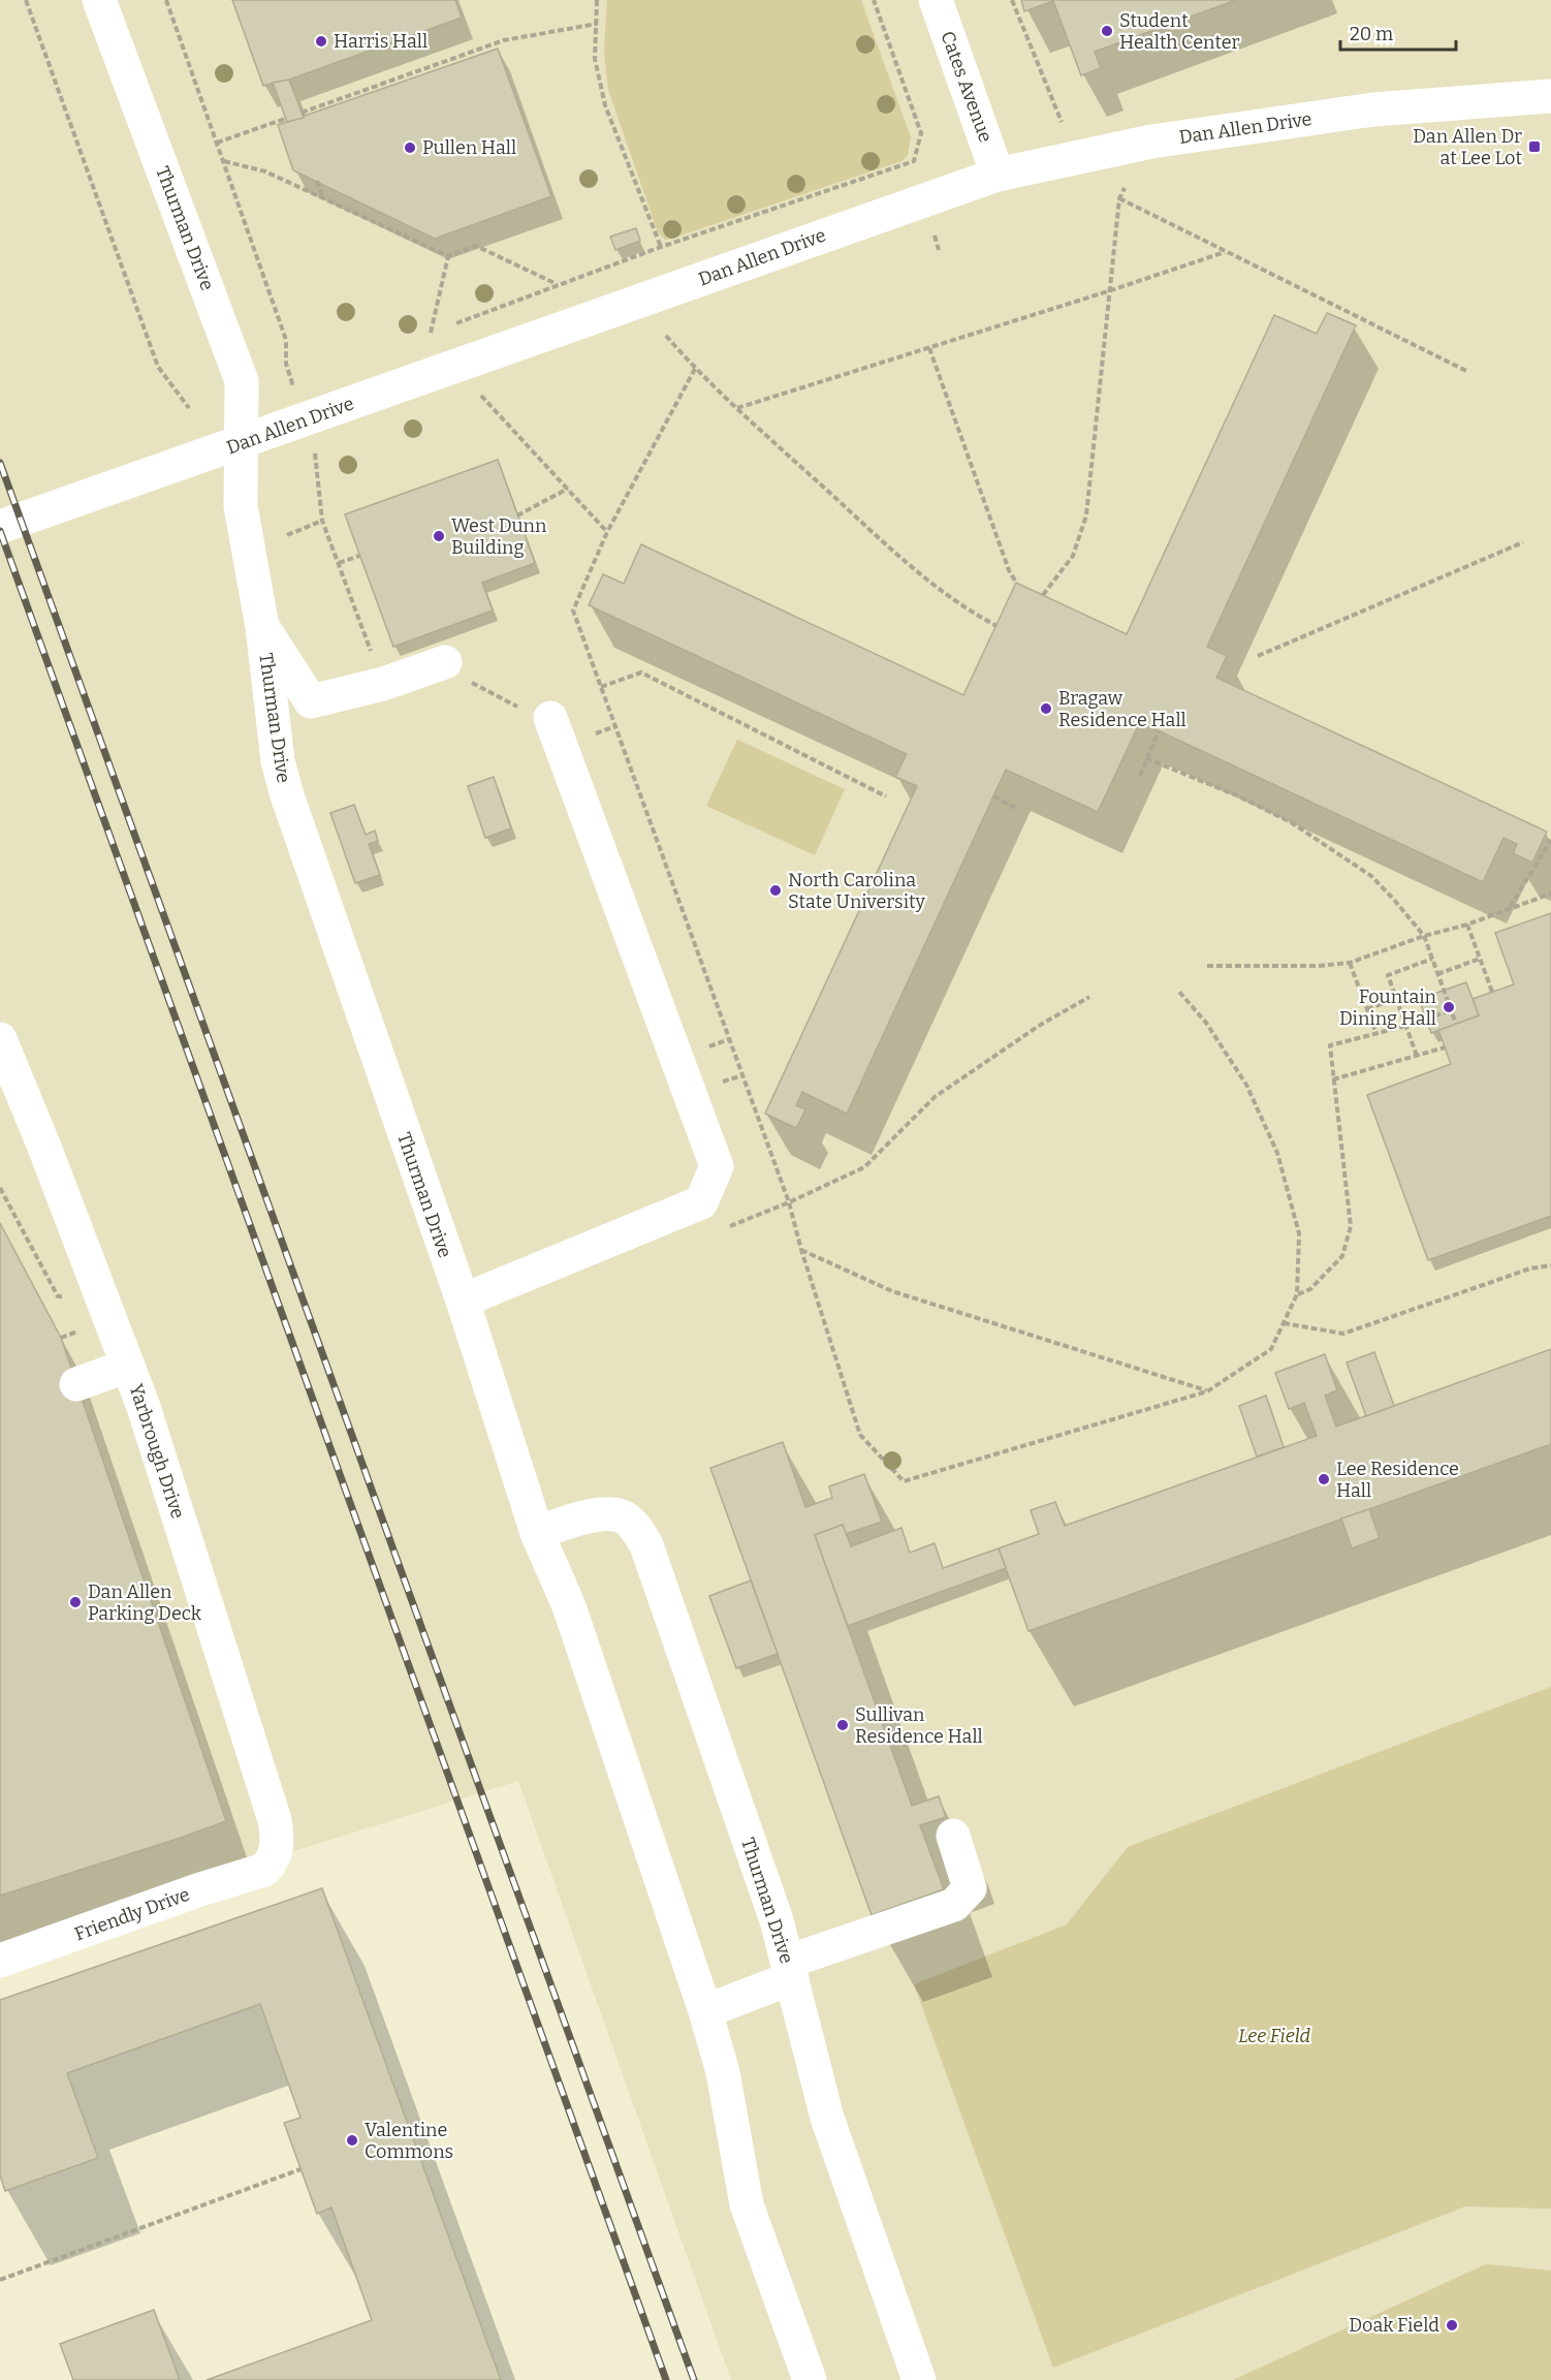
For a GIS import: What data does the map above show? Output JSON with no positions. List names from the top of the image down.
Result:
{
  "streets": {
    "street": [
      "Cates Avenue",
      "Dan Allen Drive",
      "Thurman Drive",
      "Yarbrough Drive",
      "Friendly Drive"
    ]
  },
  "crossings": [
    ["Cates Avenue", "Dan Allen Drive"],
    ["Dan Allen Drive", "Thurman Drive"],
    ["Yarbrough Drive", "Friendly Drive"]
  ],
  "parks": ["Lee Field"],
  "places": {
    "other": [
      "Student Health Center",
      "Harris Hall",
      "Pullen Hall",
      "West Dunn Building",
      "Bragaw Residence Hall",
      "North Carolina State University",
      "Fountain Dining Hall",
      "Lee Residence Hall",
      "Dan Allen Parking Deck",
      "Sullivan Residence Hall",
      "Valentine Commons",
      "Doak Field"
    ],
    "transit": ["Dan Allen Dr at Lee Lot"]
  },
  "scale_bar": "20 m"
}
